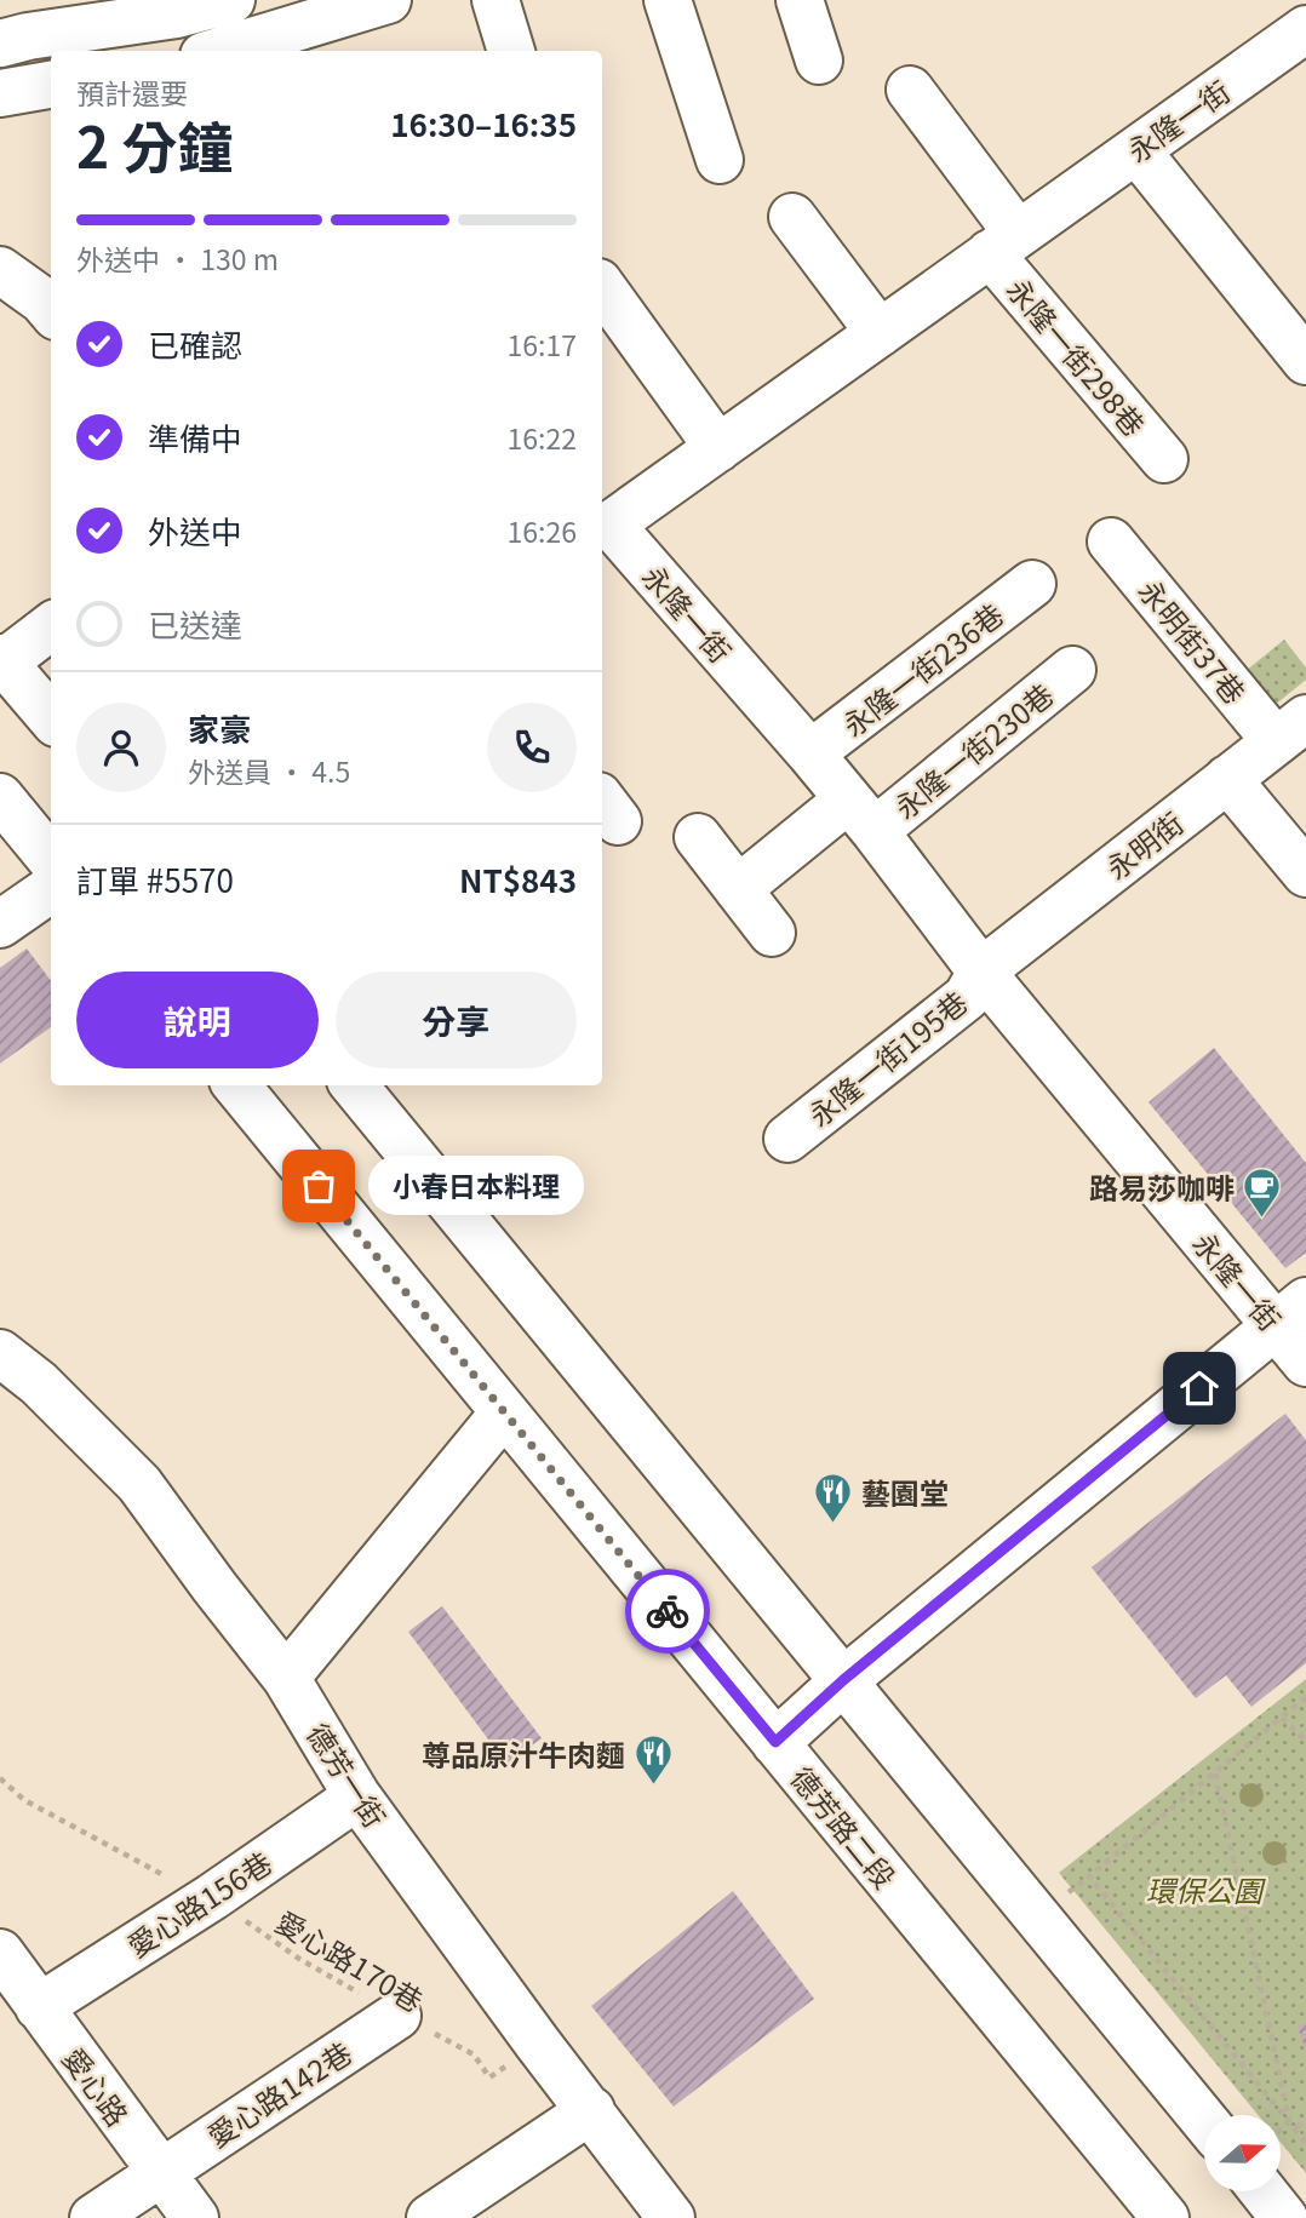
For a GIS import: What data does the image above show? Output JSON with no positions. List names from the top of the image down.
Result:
{
  "streets": {
    "street": [
      "永隆一街",
      "永隆一街298巷",
      "永明街37巷",
      "永隆一街236巷",
      "永隆一街230巷",
      "永明街",
      "永隆一街195巷",
      "德芳一街",
      "德芳路二段",
      "愛心路156巷",
      "愛心路",
      "愛心路142巷"
    ],
    "path": ["愛心路170巷"]
  },
  "crossings": [
    ["永隆一街", "永隆一街298巷"],
    ["永隆一街", "永隆一街236巷"],
    ["永隆一街", "永隆一街230巷"],
    ["永隆一街", "永明街"],
    ["永隆一街", "永隆一街195巷"],
    ["永明街37巷", "永明街"],
    ["永明街", "永隆一街195巷"],
    ["德芳一街", "愛心路156巷"],
    ["德芳一街", "愛心路170巷"],
    ["愛心路156巷", "愛心路170巷"],
    ["愛心路156巷", "愛心路"],
    ["愛心路170巷", "愛心路142巷"],
    ["愛心路", "愛心路142巷"]
  ],
  "parks": ["環保公園"],
  "places": {
    "other": ["小春日本料理"],
    "cafe": ["路易莎咖啡"],
    "restaurant": ["藝園堂", "尊品原汁牛肉麵"]
  },
  "north": "right",
  "page": {
    "heading": ["2 分鐘", "預計還要", "16:30–16:35"],
    "panel": [
      "家豪",
      "外送員 · 4.5",
      "訂單 #5570",
      "NT$843"
    ],
    "bar": "外送中 · 130 m",
    "list": [
      ["已確認", "16:17"],
      ["準備中", "16:22"],
      ["外送中", "16:26"],
      "已送達"
    ],
    "buttons": ["說明", "分享"],
    "bubble": "小春日本料理"
  }
}
